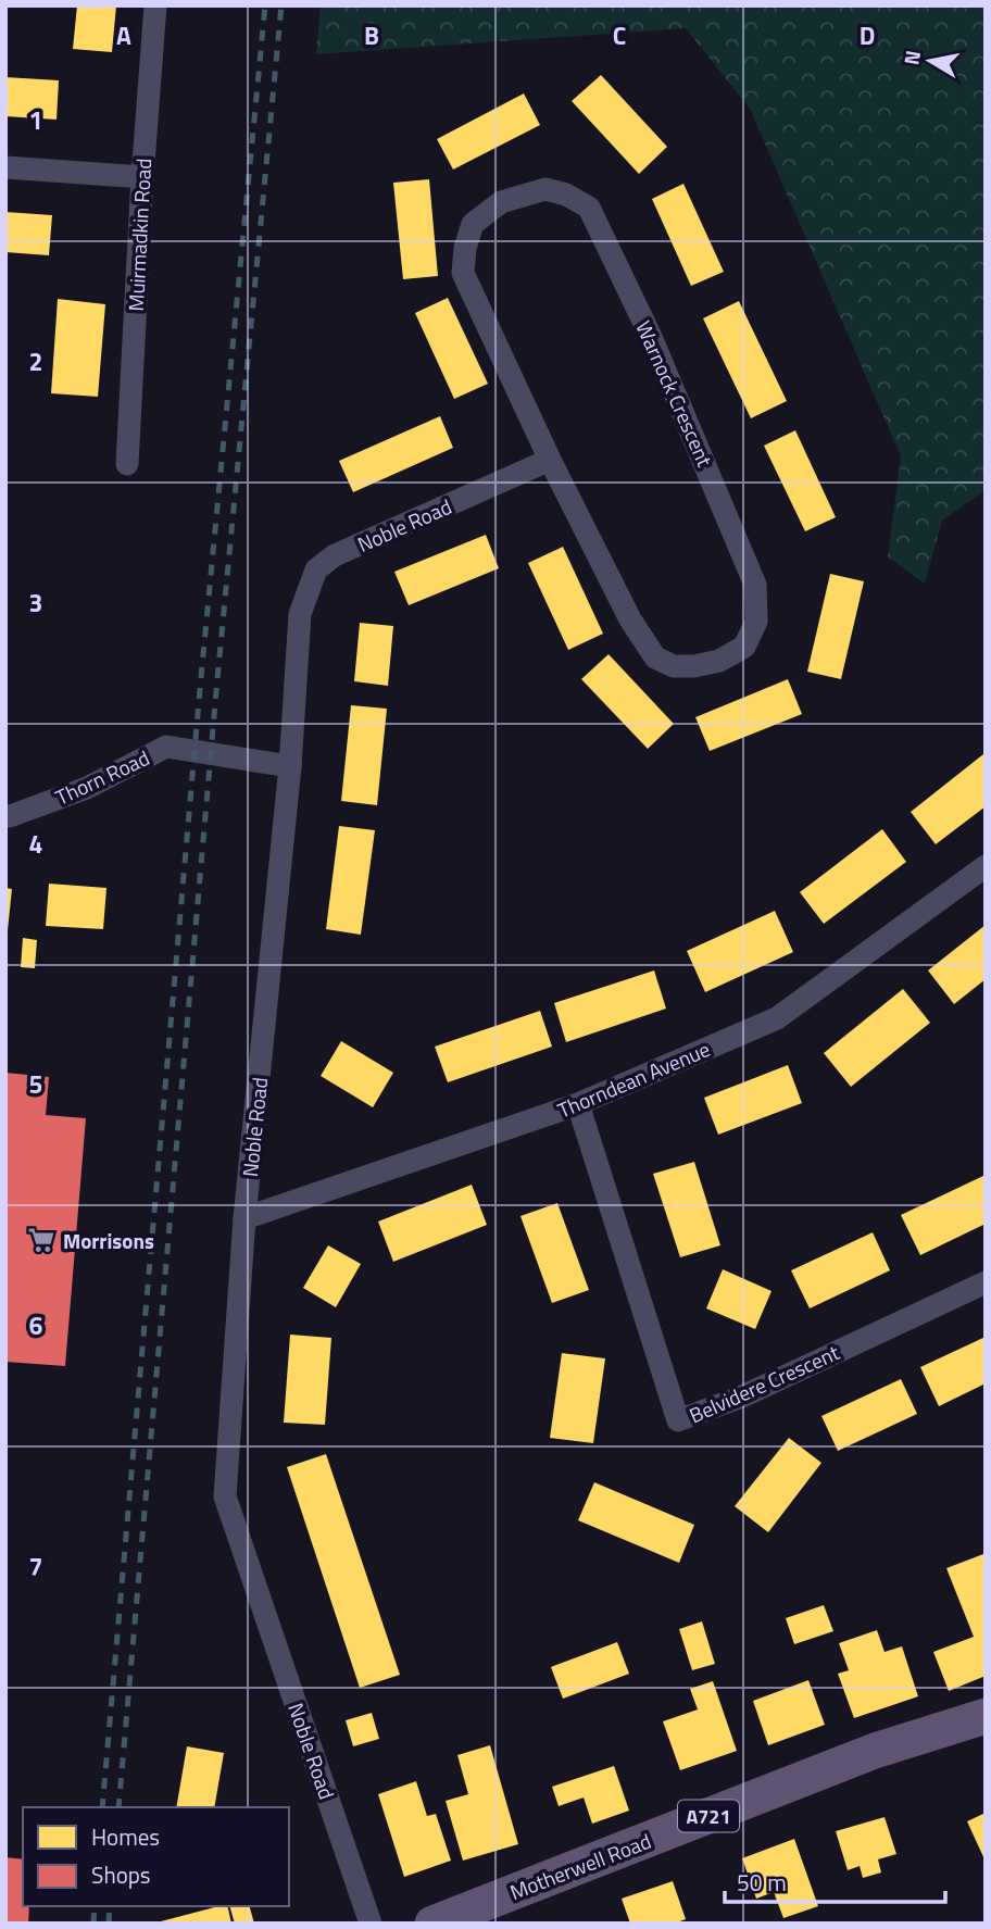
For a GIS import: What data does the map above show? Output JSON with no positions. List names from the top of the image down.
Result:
{
  "streets": {
    "main road": ["A721", "Motherwell Road"],
    "street": [
      "Muirmadkin Road",
      "Warnock Crescent",
      "Noble Road",
      "Thorn Road",
      "Thorndean Avenue",
      "Belvidere Crescent"
    ]
  },
  "crossings": [
    ["Warnock Crescent", "Noble Road"],
    ["Noble Road", "Thorn Road"],
    ["Noble Road", "Thorndean Avenue"],
    ["Thorndean Avenue", "Belvidere Crescent"]
  ],
  "places": {
    "supermarket": ["Morrisons"]
  },
  "legend": ["Homes", "Shops"],
  "scale_bar": "50 m",
  "north": "left",
  "grid": {
    "columns": [
      "A",
      "B",
      "C",
      "D"
    ],
    "rows": [
      "1",
      "2",
      "3",
      "4",
      "5",
      "6",
      "7"
    ]
  }
}
